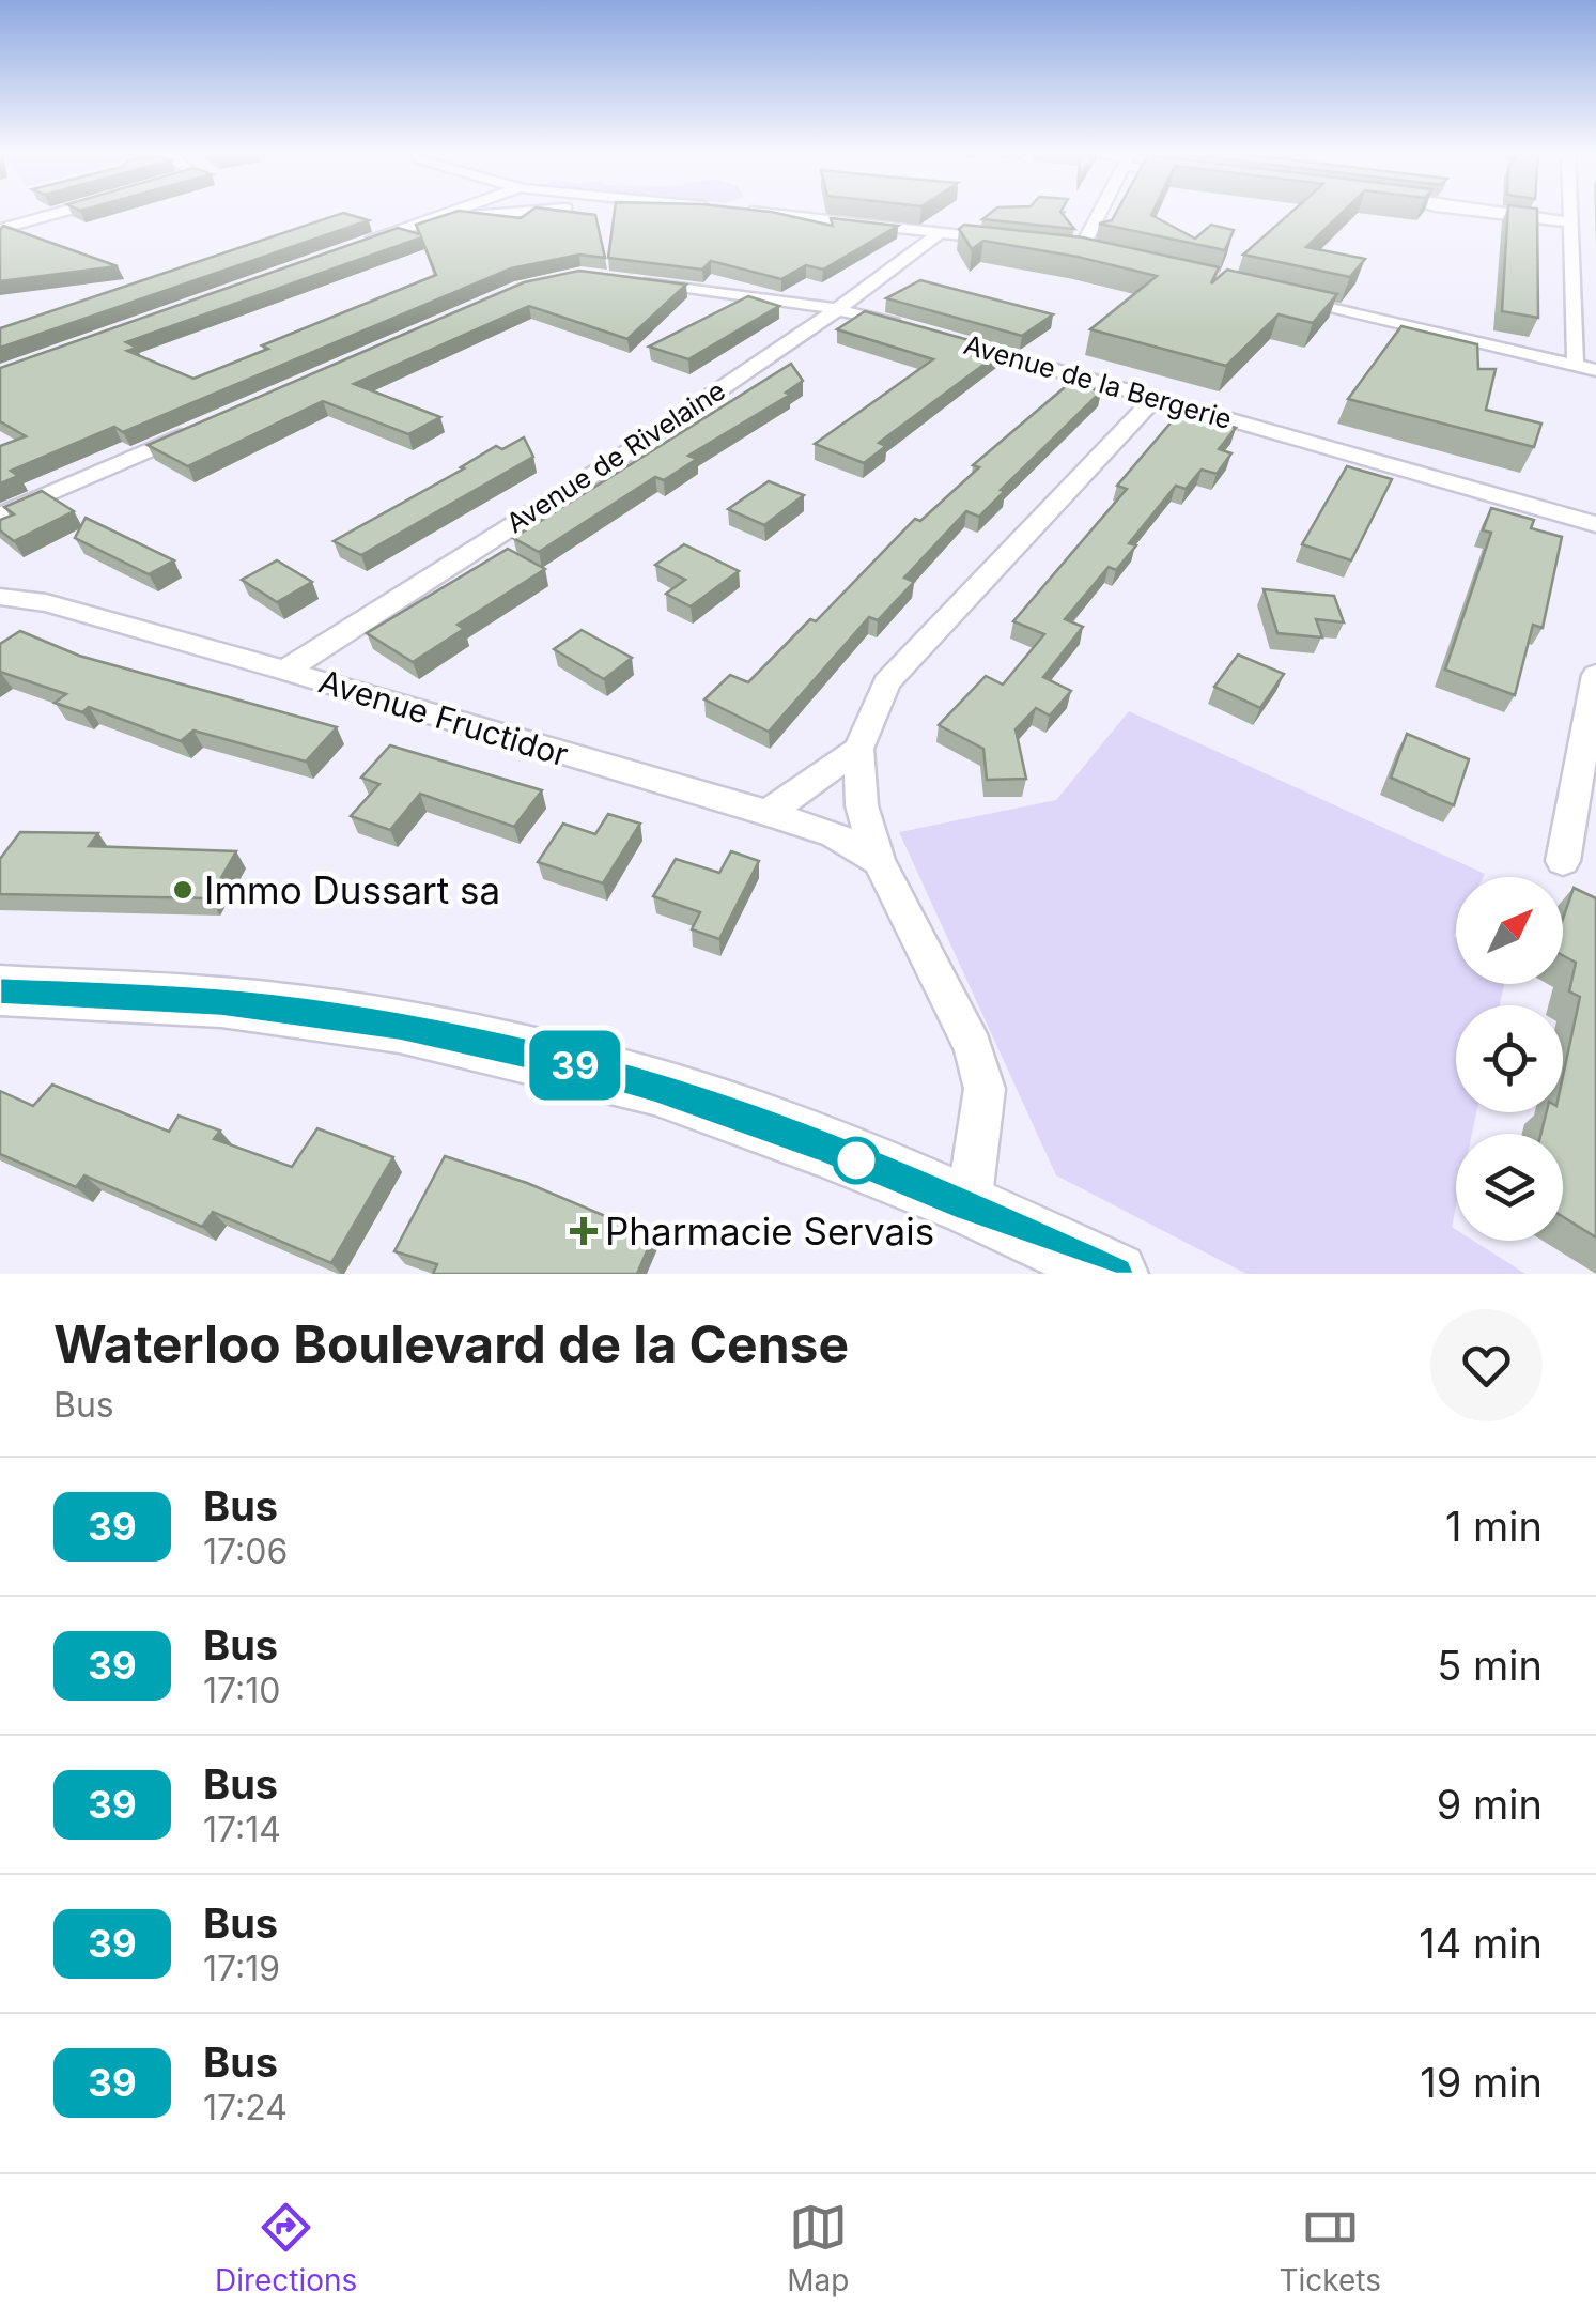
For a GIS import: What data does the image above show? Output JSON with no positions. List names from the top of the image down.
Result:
{
  "streets": {
    "street": ["Avenue de la Bergerie", "Avenue de Rivelaine", "Avenue Fructidor"]
  },
  "crossings": [
    ["Avenue de la Bergerie", "Avenue de Rivelaine"],
    ["Avenue de Rivelaine", "Avenue Fructidor"]
  ],
  "places": {
    "other": ["Immo Dussart sa"],
    "health": ["Pharmacie Servais"]
  },
  "lines": ["bus line 39"],
  "north": "top right",
  "page": {
    "on_map": "39",
    "heading": ["Waterloo Boulevard de la Cense", "Bus"],
    "list": [
      {
        "mark": "39",
        "name": "Bus",
        "note": "17:06",
        "value": "1 min"
      },
      {
        "mark": "39",
        "name": "Bus",
        "note": "17:10",
        "value": "5 min"
      },
      {
        "mark": "39",
        "name": "Bus",
        "note": "17:14",
        "value": "9 min"
      },
      {
        "mark": "39",
        "name": "Bus",
        "note": "17:19",
        "value": "14 min"
      },
      {
        "mark": "39",
        "name": "Bus",
        "note": "17:24",
        "value": "19 min"
      }
    ],
    "tabs": ["Directions", "Map", "Tickets"]
  }
}
